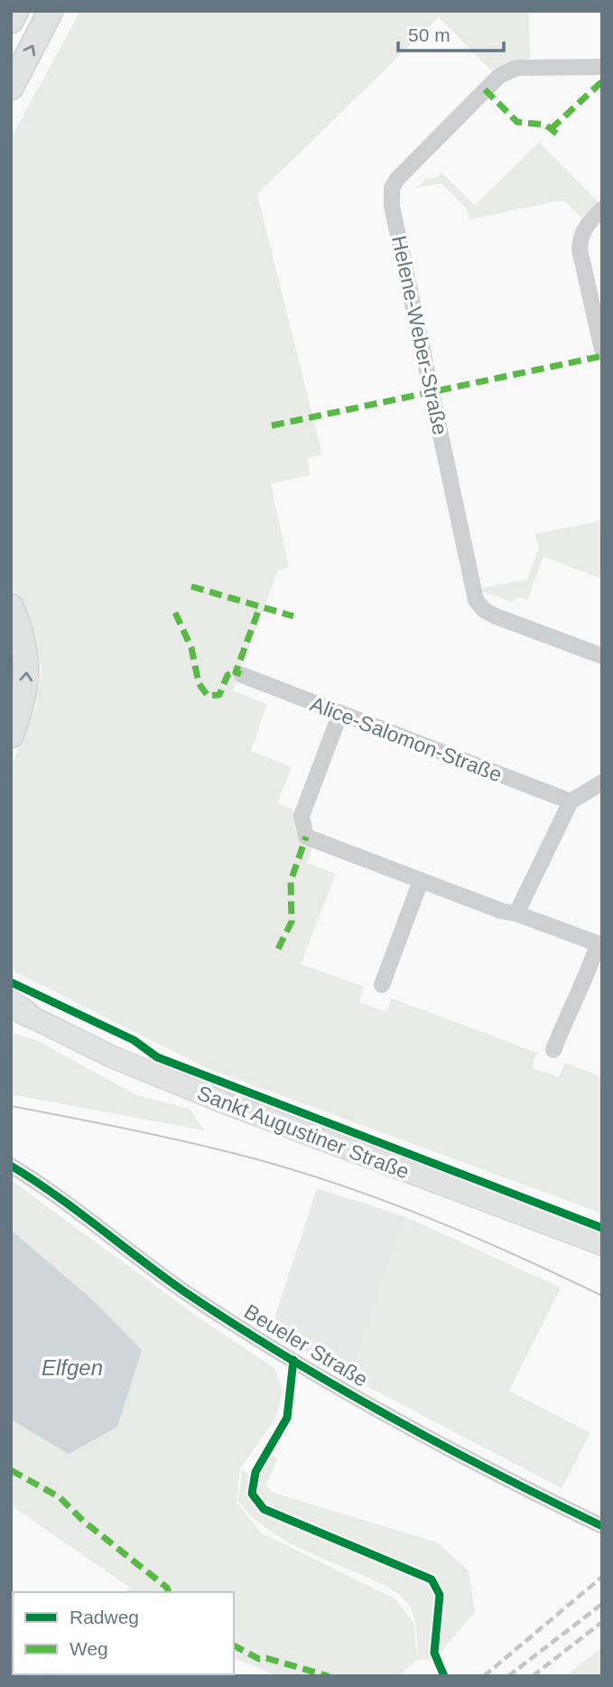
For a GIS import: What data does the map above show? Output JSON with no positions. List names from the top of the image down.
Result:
{
  "streets": {
    "main road": ["Sankt Augustiner Straße"],
    "street": ["Helene-Weber-Straße", "Alice-Salomon-Straße", "Beueler Straße"]
  },
  "water": ["Elfgen"],
  "legend": ["Radweg", "Weg"],
  "scale_bar": "50 m"
}
